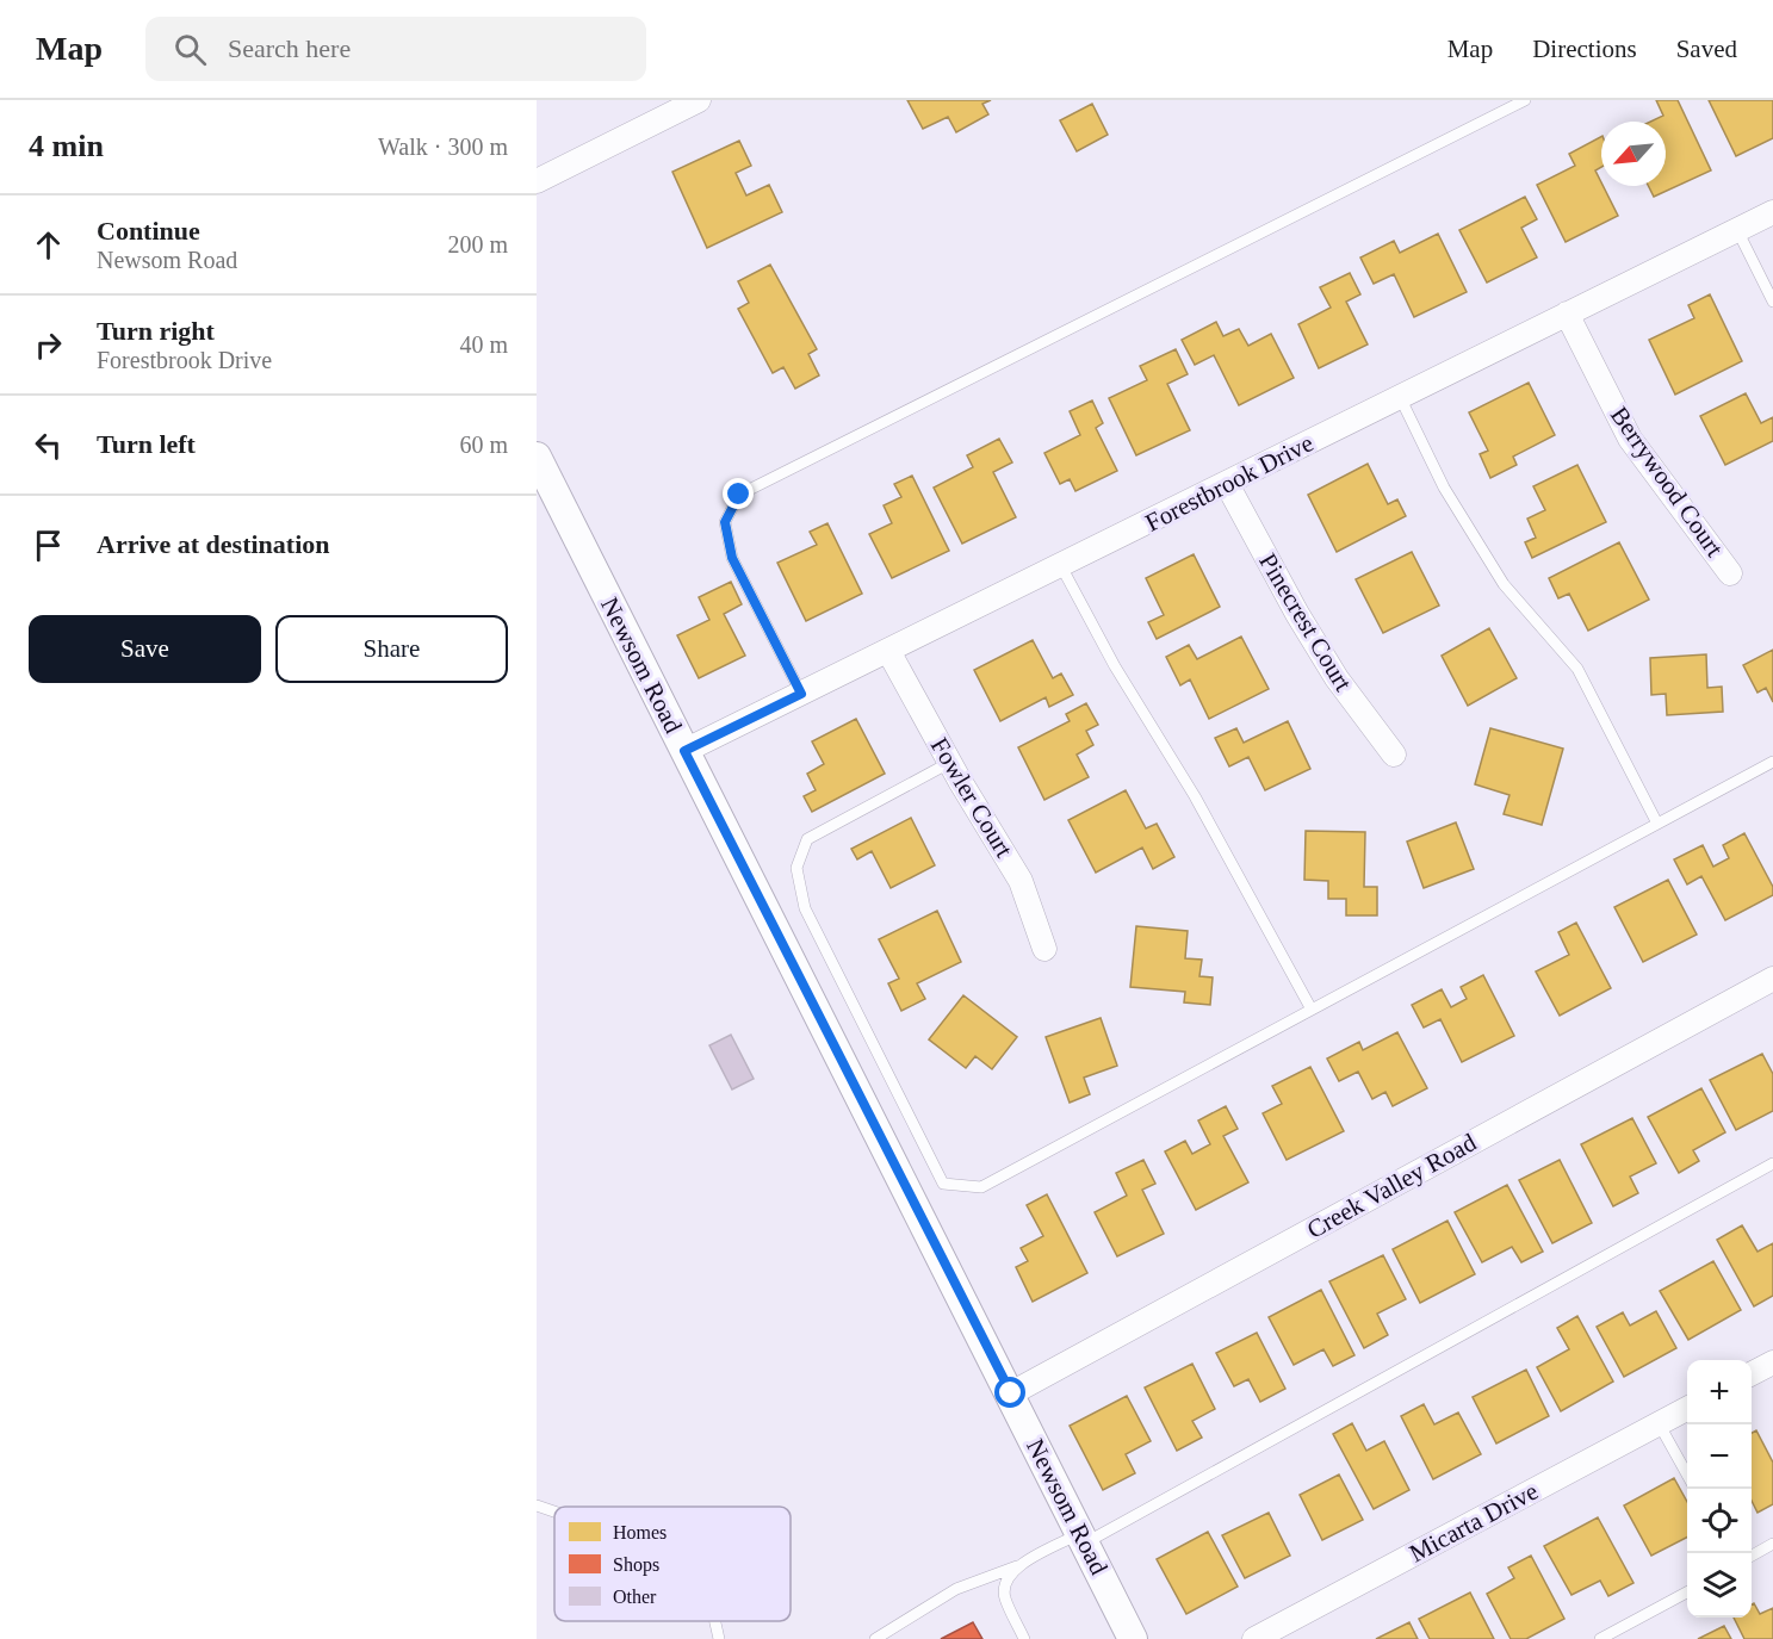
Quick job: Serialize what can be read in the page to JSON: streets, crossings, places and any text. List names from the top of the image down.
{
  "streets": {
    "street": [
      "Berrywood Court",
      "Forestbrook Drive",
      "Pinecrest Court",
      "Newsom Road",
      "Fowler Court",
      "Creek Valley Road",
      "Micarta Drive"
    ]
  },
  "crossings": [
    ["Berrywood Court", "Forestbrook Drive"],
    ["Forestbrook Drive", "Pinecrest Court"],
    ["Forestbrook Drive", "Newsom Road"],
    ["Forestbrook Drive", "Fowler Court"],
    ["Newsom Road", "Creek Valley Road"]
  ],
  "legend": ["Homes", "Shops", "Other"],
  "north": "bottom left",
  "page": {
    "header": "Map",
    "search": "Search here",
    "nav": ["Map", "Directions", "Saved"],
    "heading": ["4 min", "Walk · 300 m"],
    "list": [
      ["Continue", "Newsom Road", "200 m"],
      ["Turn right", "Forestbrook Drive", "40 m"],
      ["Turn left", "60 m"],
      "Arrive at destination"
    ],
    "buttons": ["Save", "Share"],
    "map_buttons": ["+", "−"]
  }
}
